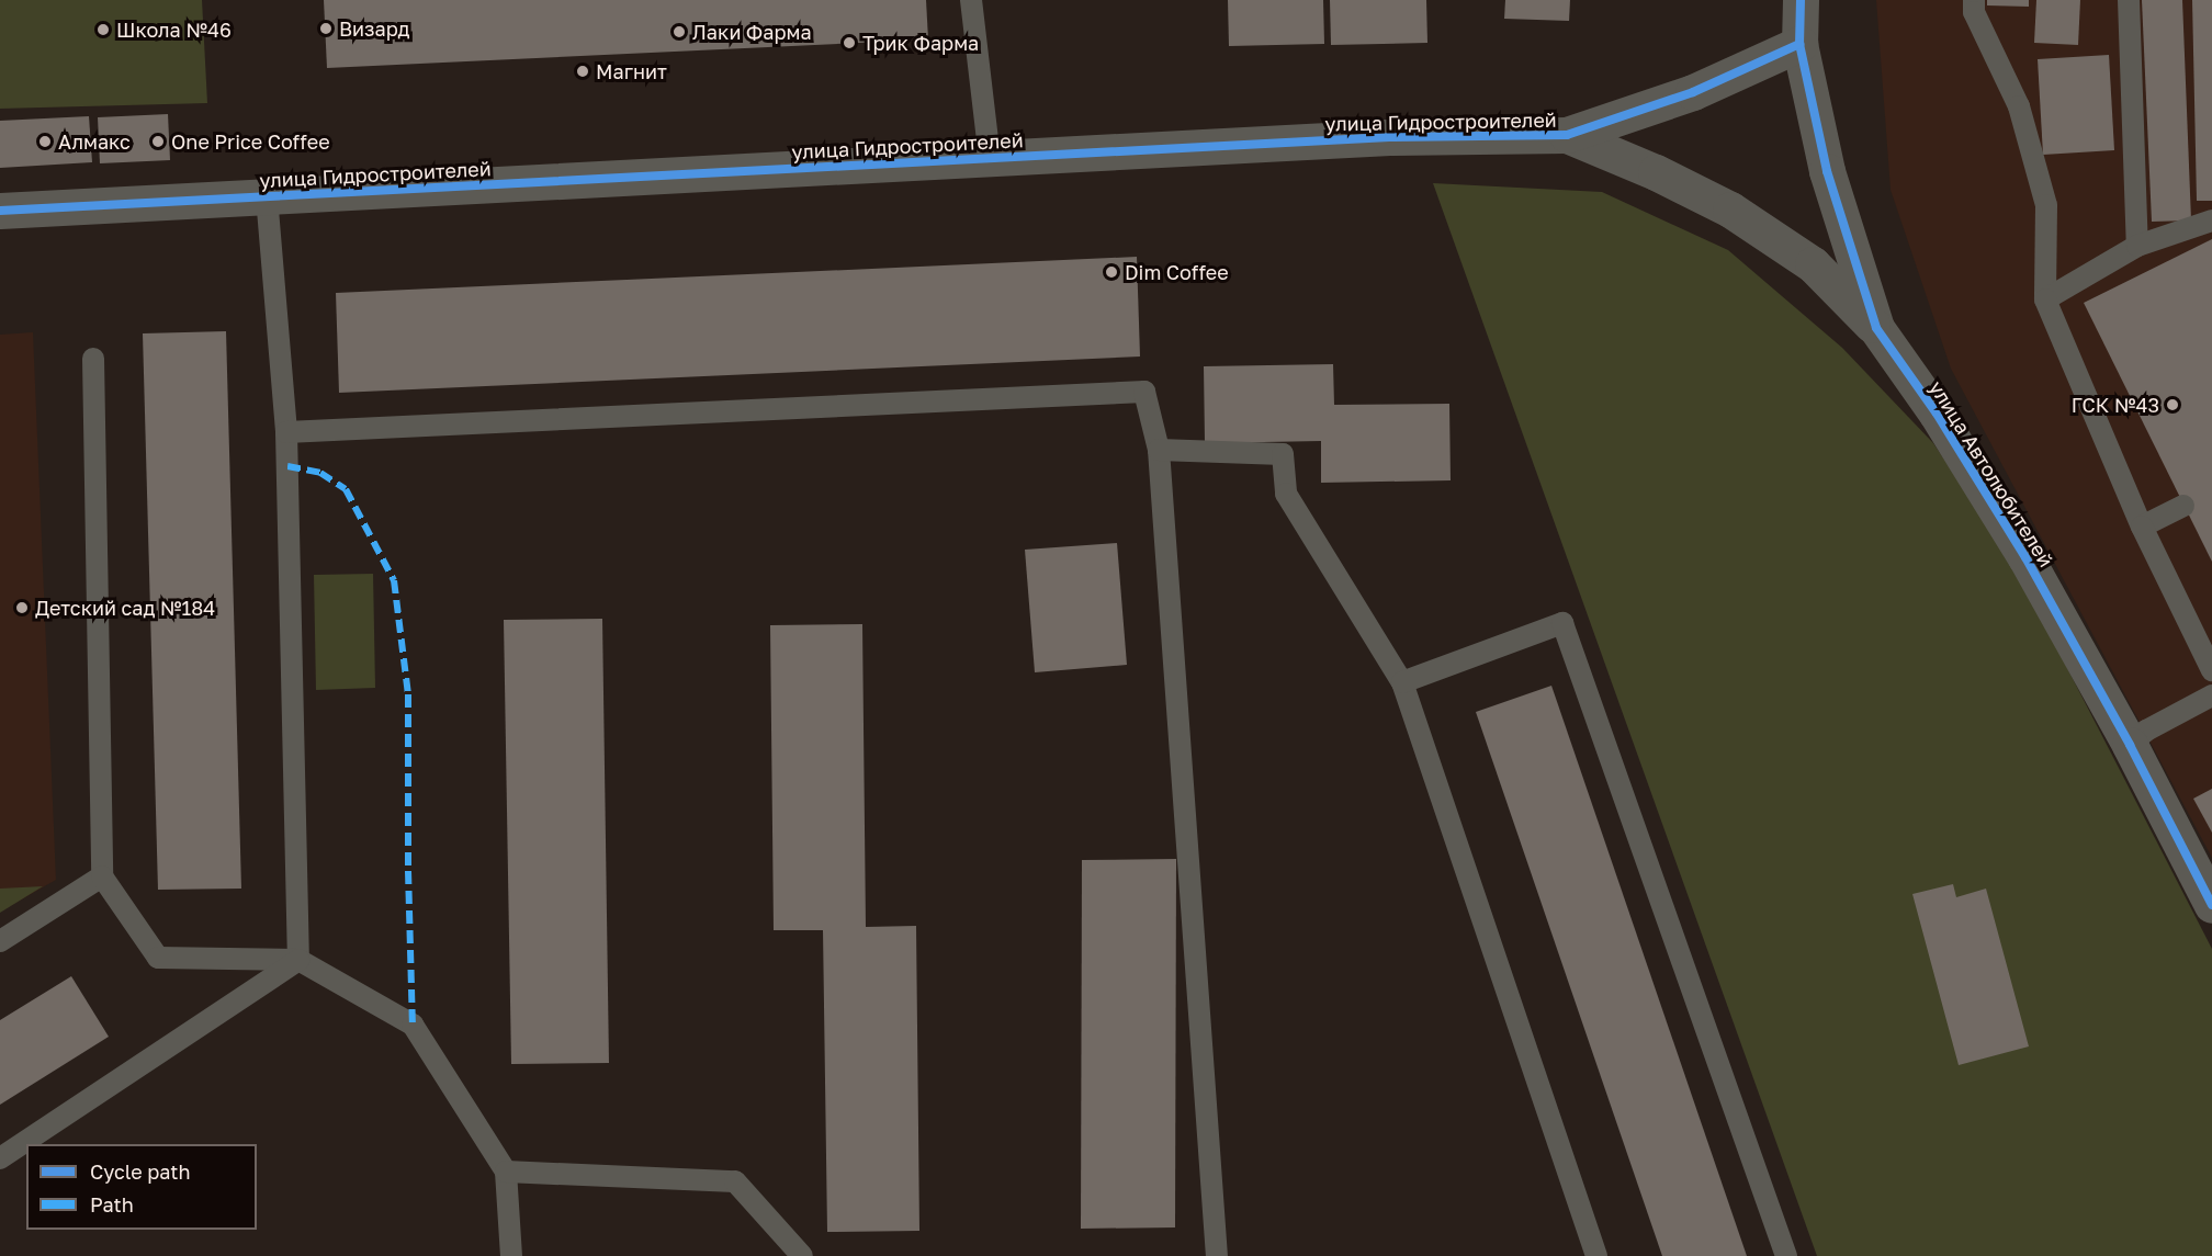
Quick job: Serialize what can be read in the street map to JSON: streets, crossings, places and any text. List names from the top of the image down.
{
  "streets": {
    "street": ["улица Гидростроителей", "улица Автолюбителей"]
  },
  "crossings": [
    ["улица Гидростроителей", "улица Автолюбителей"]
  ],
  "places": [
    "Визард",
    "Школа №46",
    "Лаки Фарма",
    "Трик Фарма",
    "Магнит",
    "Алмакс",
    "One Price Coffee",
    "Dim Coffee",
    "ГСК №43",
    "Детский сад №184"
  ],
  "legend": ["Cycle path", "Path"]
}
